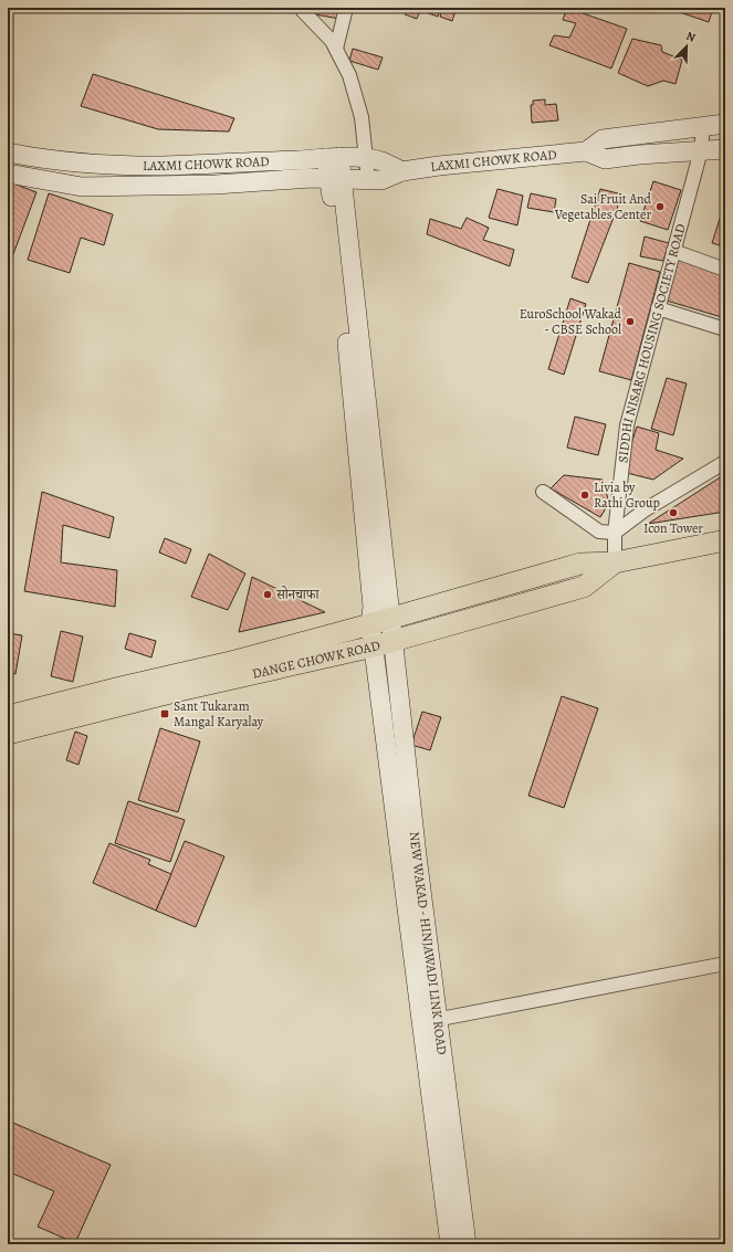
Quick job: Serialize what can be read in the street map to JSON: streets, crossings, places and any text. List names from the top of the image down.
{
  "streets": {
    "main road": ["LAXMI CHOWK ROAD", "DANGE CHOWK ROAD", "NEW WAKAD - HINJAWADI LINK ROAD"],
    "street": ["SIDDHI NISARG HOUSING SOCIETY ROAD"]
  },
  "crossings": [
    ["LAXMI CHOWK ROAD", "SIDDHI NISARG HOUSING SOCIETY ROAD"],
    ["SIDDHI NISARG HOUSING SOCIETY ROAD", "DANGE CHOWK ROAD"],
    ["DANGE CHOWK ROAD", "NEW WAKAD - HINJAWADI LINK ROAD"]
  ],
  "places": {
    "other": [
      "Sai Fruit And Vegetables Center",
      "EuroSchool Wakad - CBSE School",
      "Livia by Rathi Group",
      "Icon Tower",
      "सोनचाफा"
    ],
    "transit": ["Sant Tukaram Mangal Karyalay"]
  },
  "north": "top right"
}
